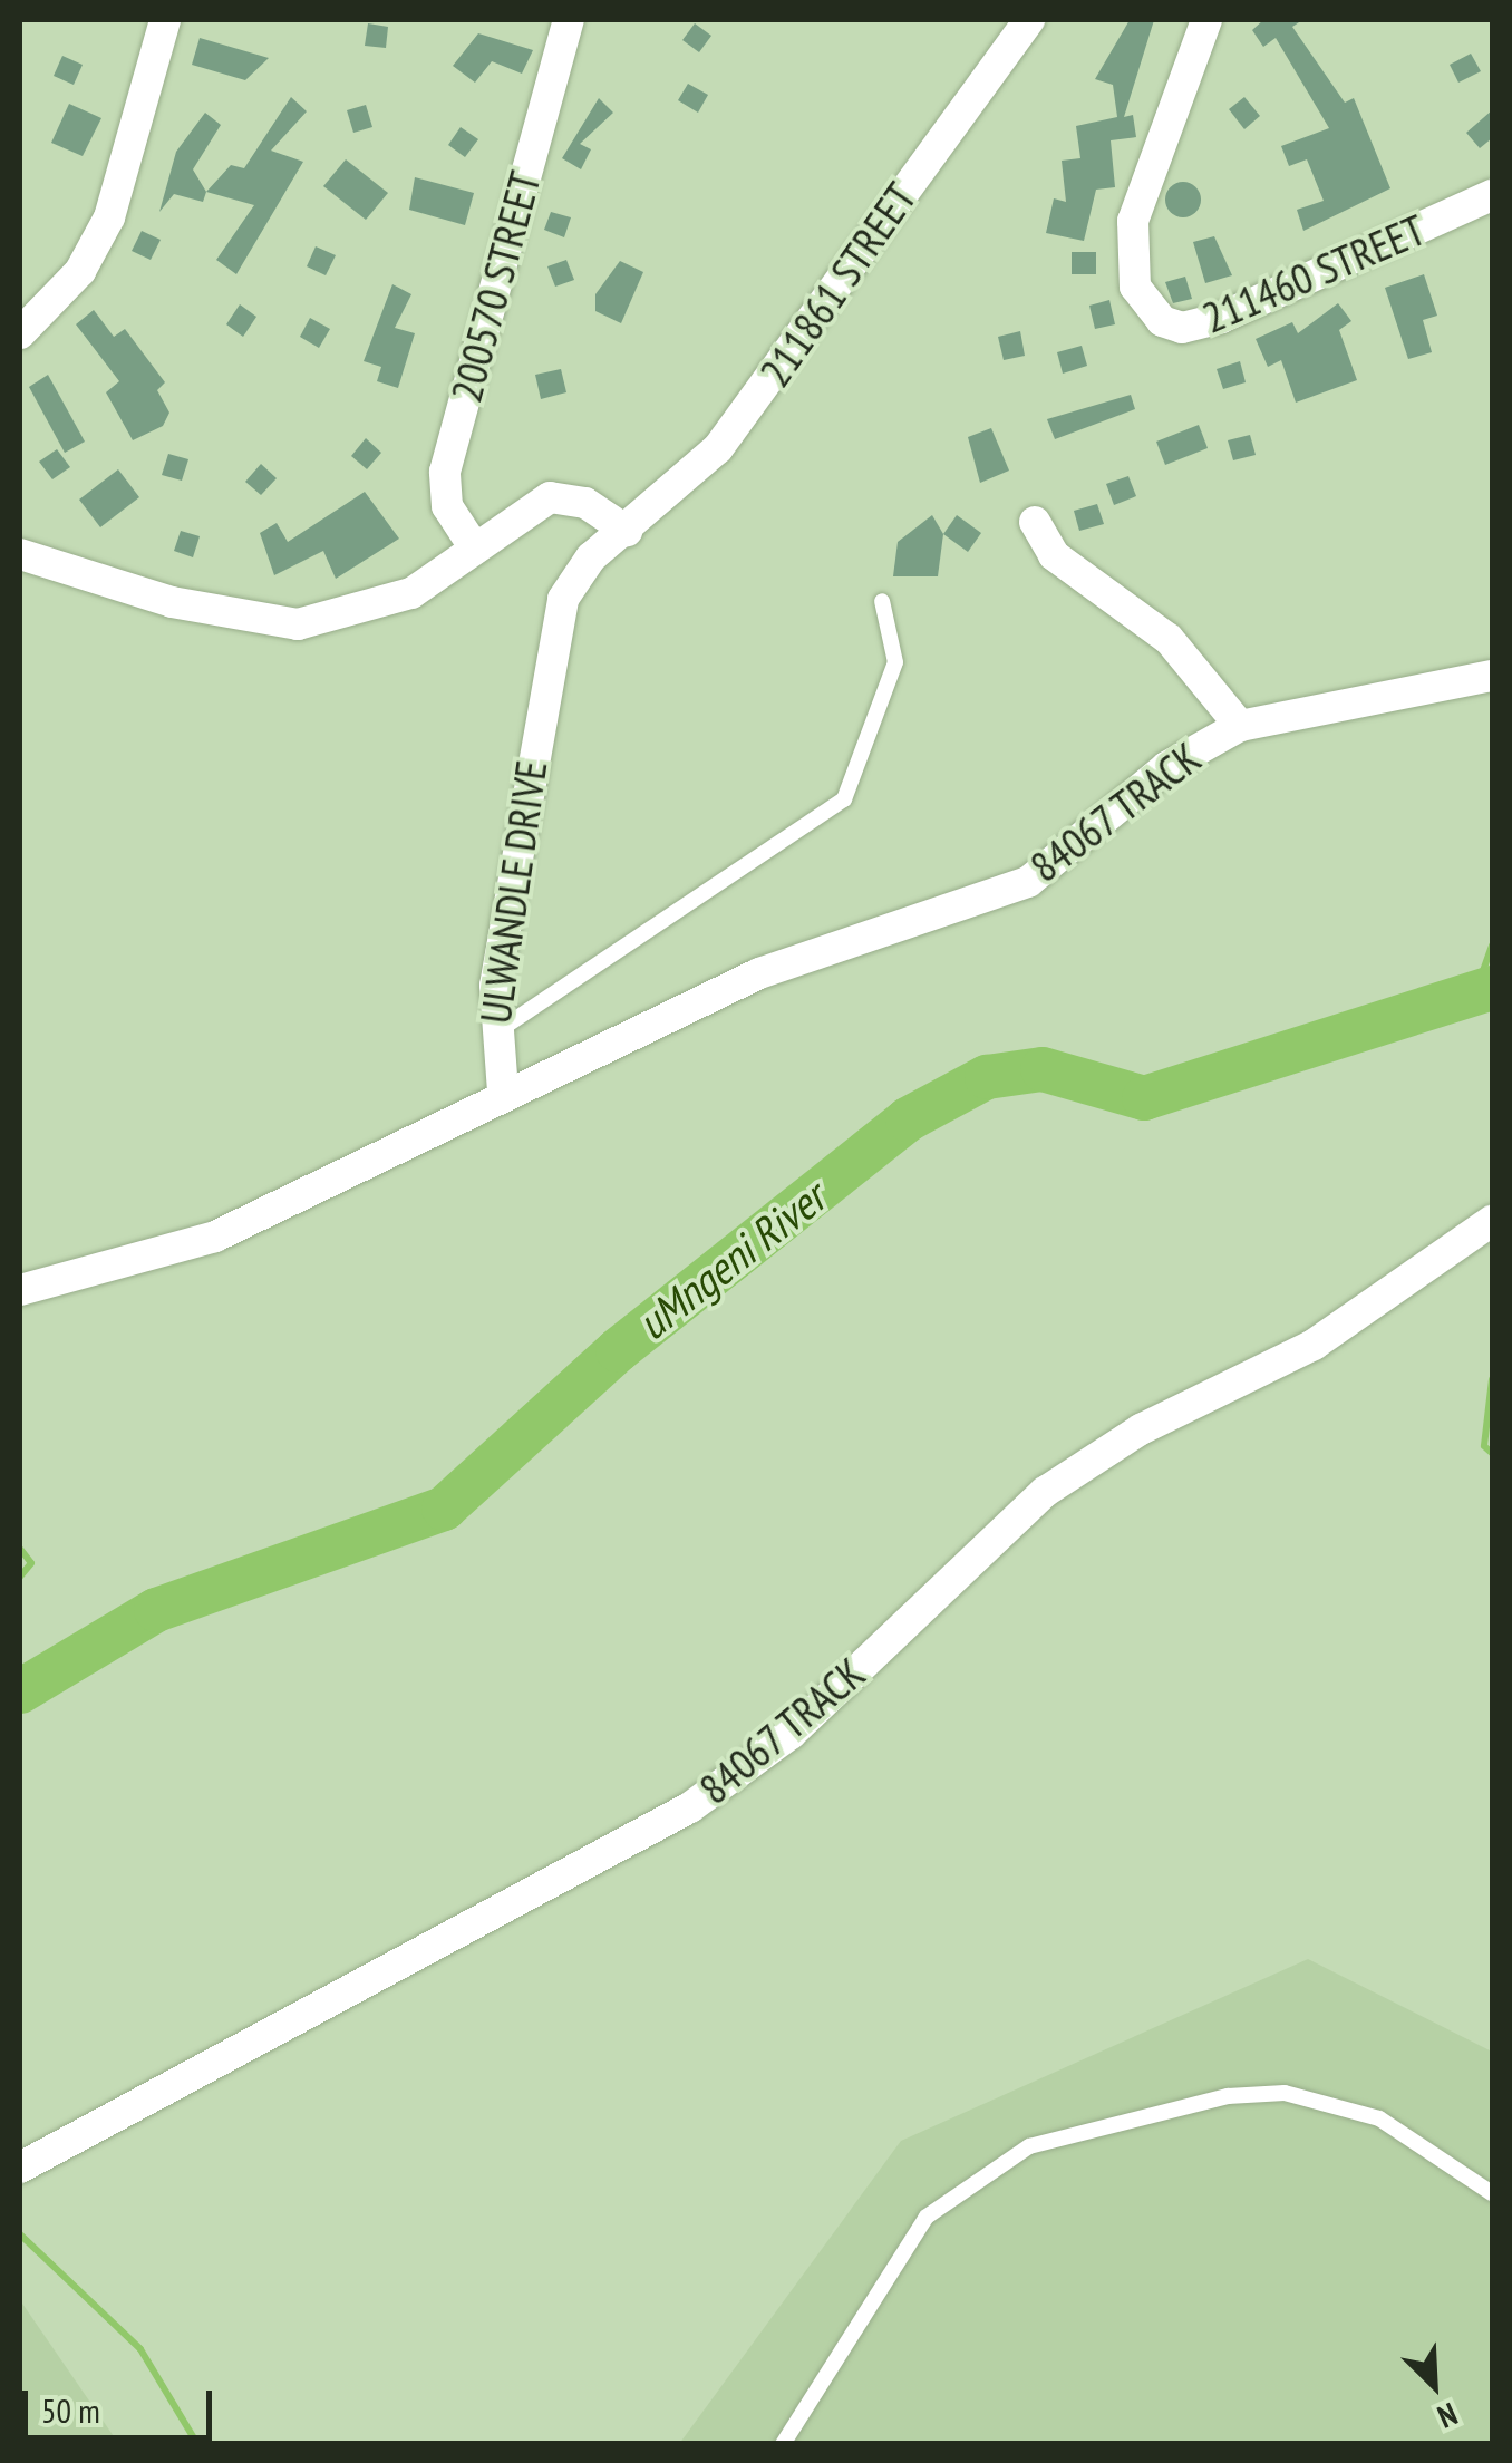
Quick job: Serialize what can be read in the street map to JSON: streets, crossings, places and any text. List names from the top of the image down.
{
  "streets": {
    "street": [
      "211460 STREET",
      "211861 STREET",
      "200570 STREET",
      "84067 TRACK",
      "ULWANDLE DRIVE"
    ]
  },
  "crossings": [
    ["211861 STREET", "ULWANDLE DRIVE"],
    ["84067 TRACK", "ULWANDLE DRIVE"]
  ],
  "water": ["uMngeni River"],
  "scale_bar": "50 m",
  "north": "bottom right"
}
